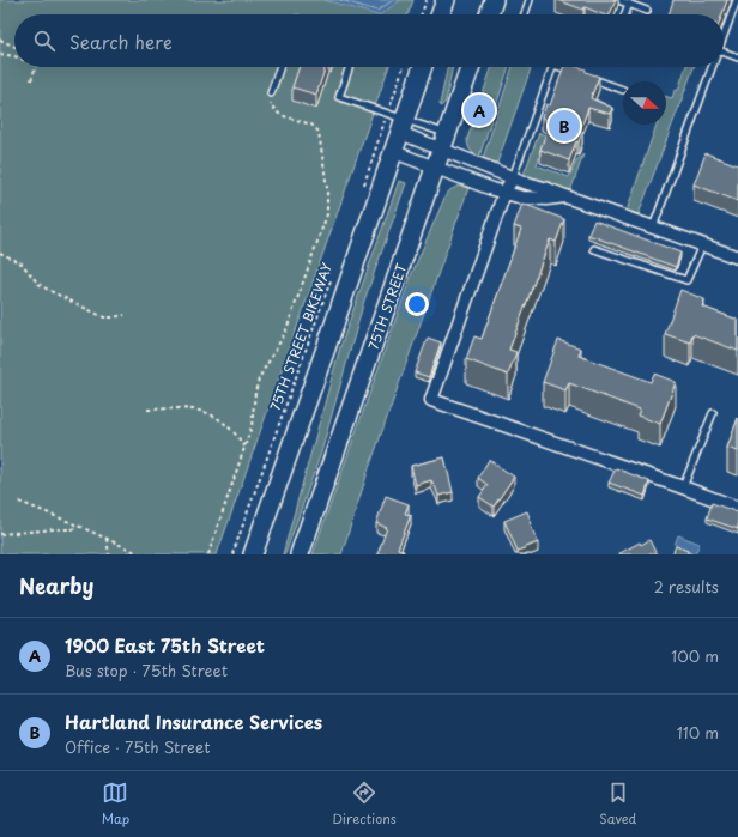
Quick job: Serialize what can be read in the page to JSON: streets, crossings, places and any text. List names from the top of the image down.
{
  "streets": {
    "main road": ["75TH STREET"],
    "path": ["75TH STREET BIKEWAY"]
  },
  "north": "right",
  "page": {
    "search": "Search here",
    "pins": ["A", "B"],
    "heading": ["Nearby", "2 results"],
    "list": [
      {
        "mark": "A",
        "name": "1900 East 75th Street",
        "note": "Bus stop · 75th Street",
        "value": "100 m"
      },
      {
        "mark": "B",
        "name": "Hartland Insurance Services",
        "note": "Office · 75th Street",
        "value": "110 m"
      }
    ],
    "nav": ["Map", "Directions", "Saved"]
  }
}
